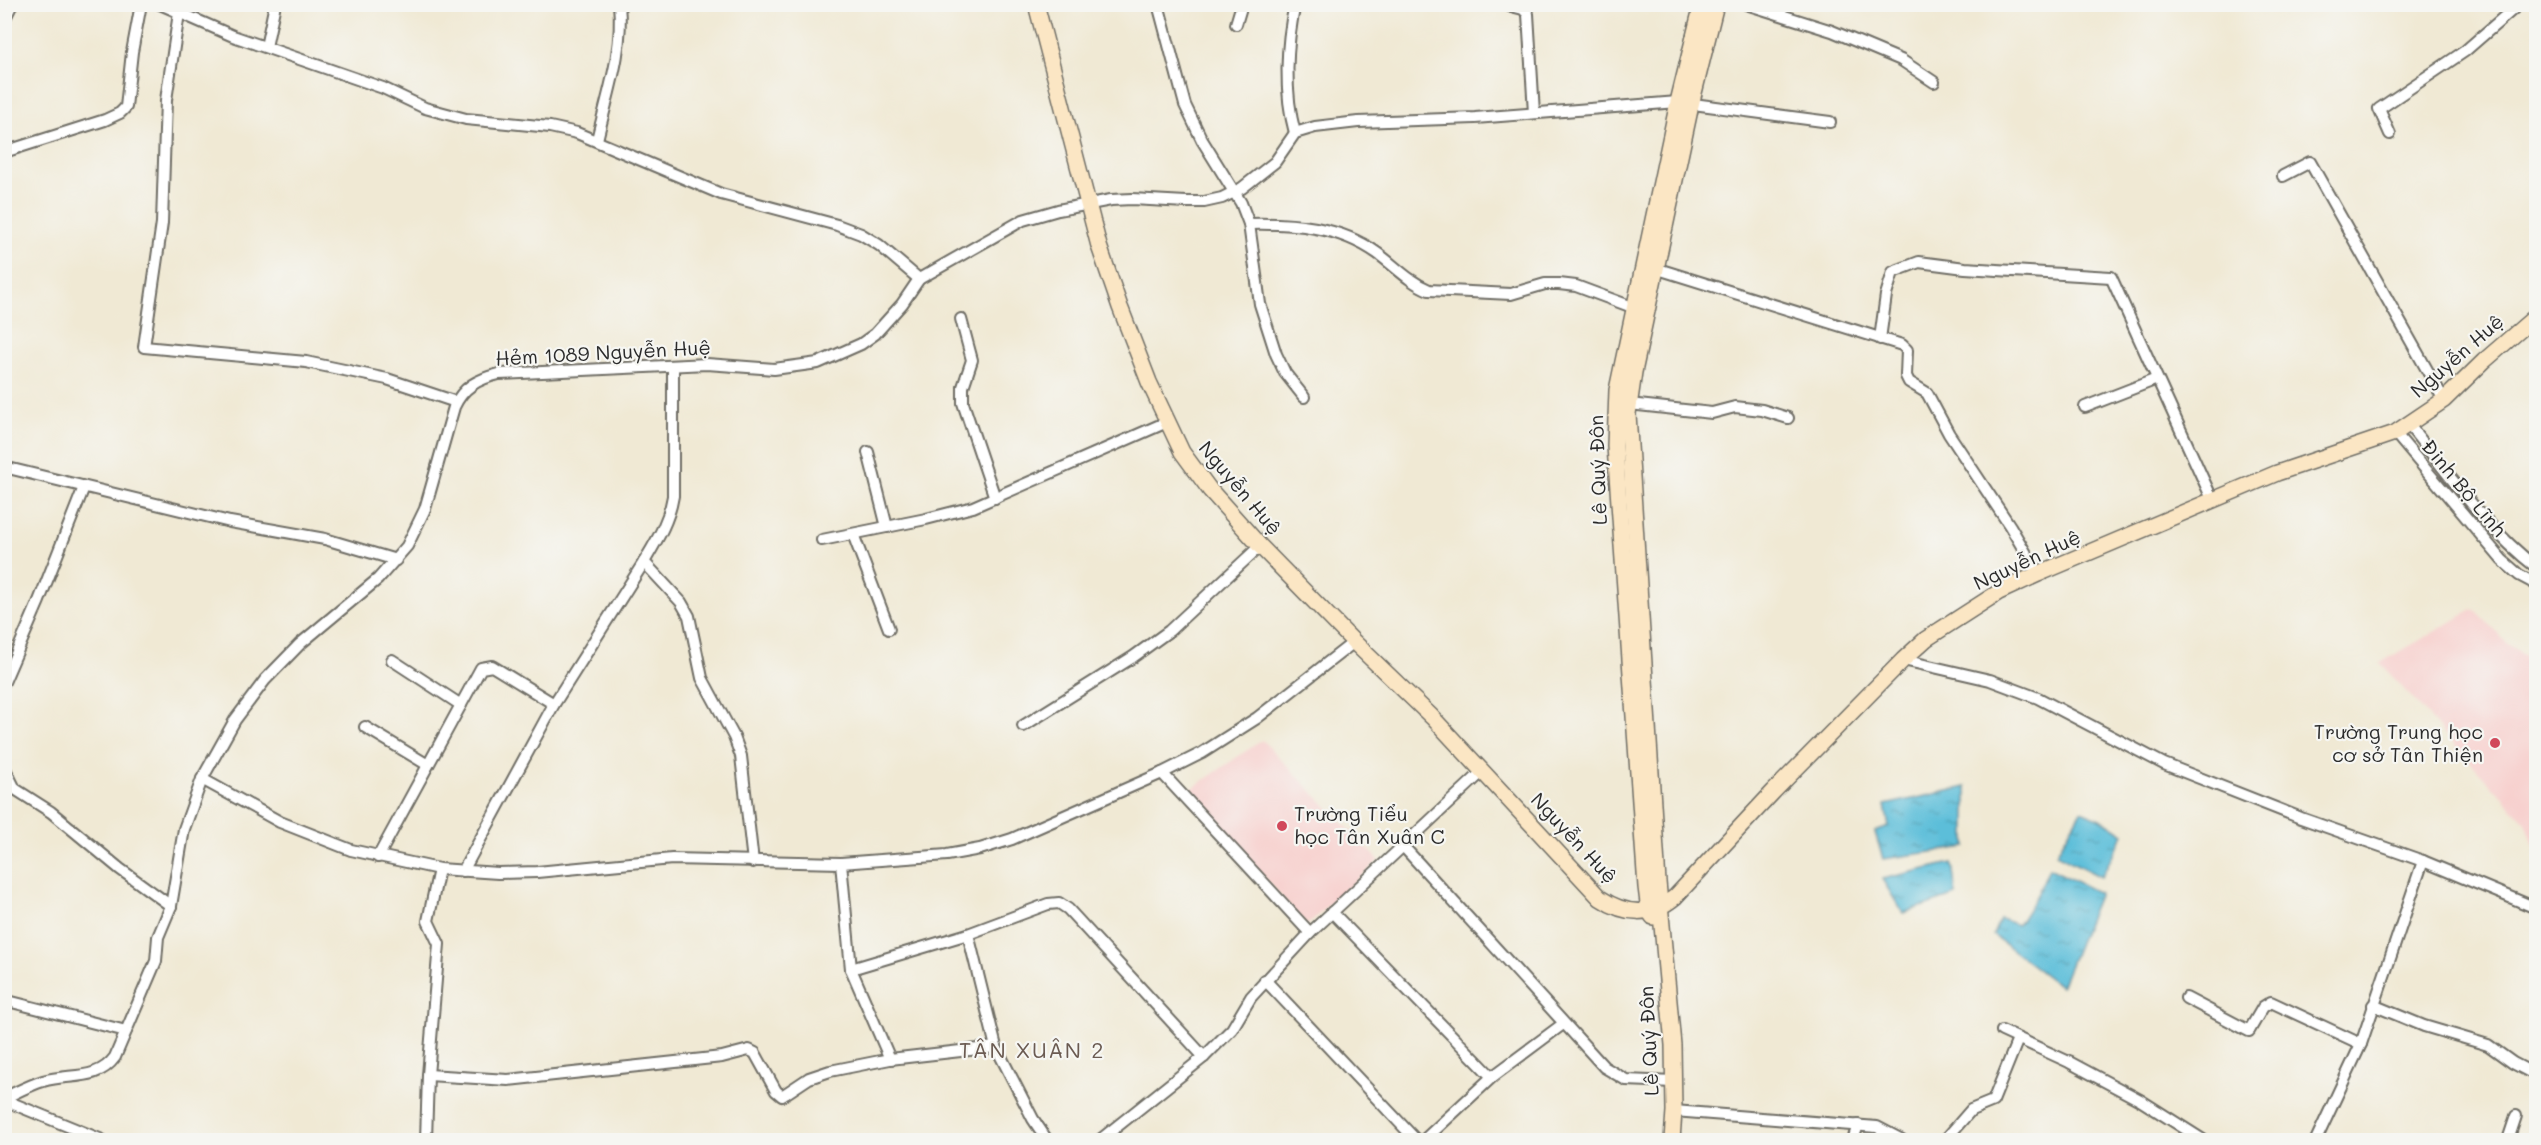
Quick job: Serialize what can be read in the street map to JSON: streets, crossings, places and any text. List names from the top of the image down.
{
  "streets": {
    "street": [
      "Hẻm 1089 Nguyễn Huệ",
      "Nguyễn Huệ",
      "Lê Quý Đôn",
      "Đinh Bộ Lĩnh"
    ]
  },
  "crossings": [
    ["Hẻm 1089 Nguyễn Huệ", "Nguyễn Huệ"],
    ["Nguyễn Huệ", "Lê Quý Đôn"],
    ["Nguyễn Huệ", "Đinh Bộ Lĩnh"]
  ],
  "districts": ["TÂN XUÂN 2"],
  "places": ["Trường Trung học cơ sở Tân Thiện", "Trường Tiểu học Tân Xuân C"]
}
